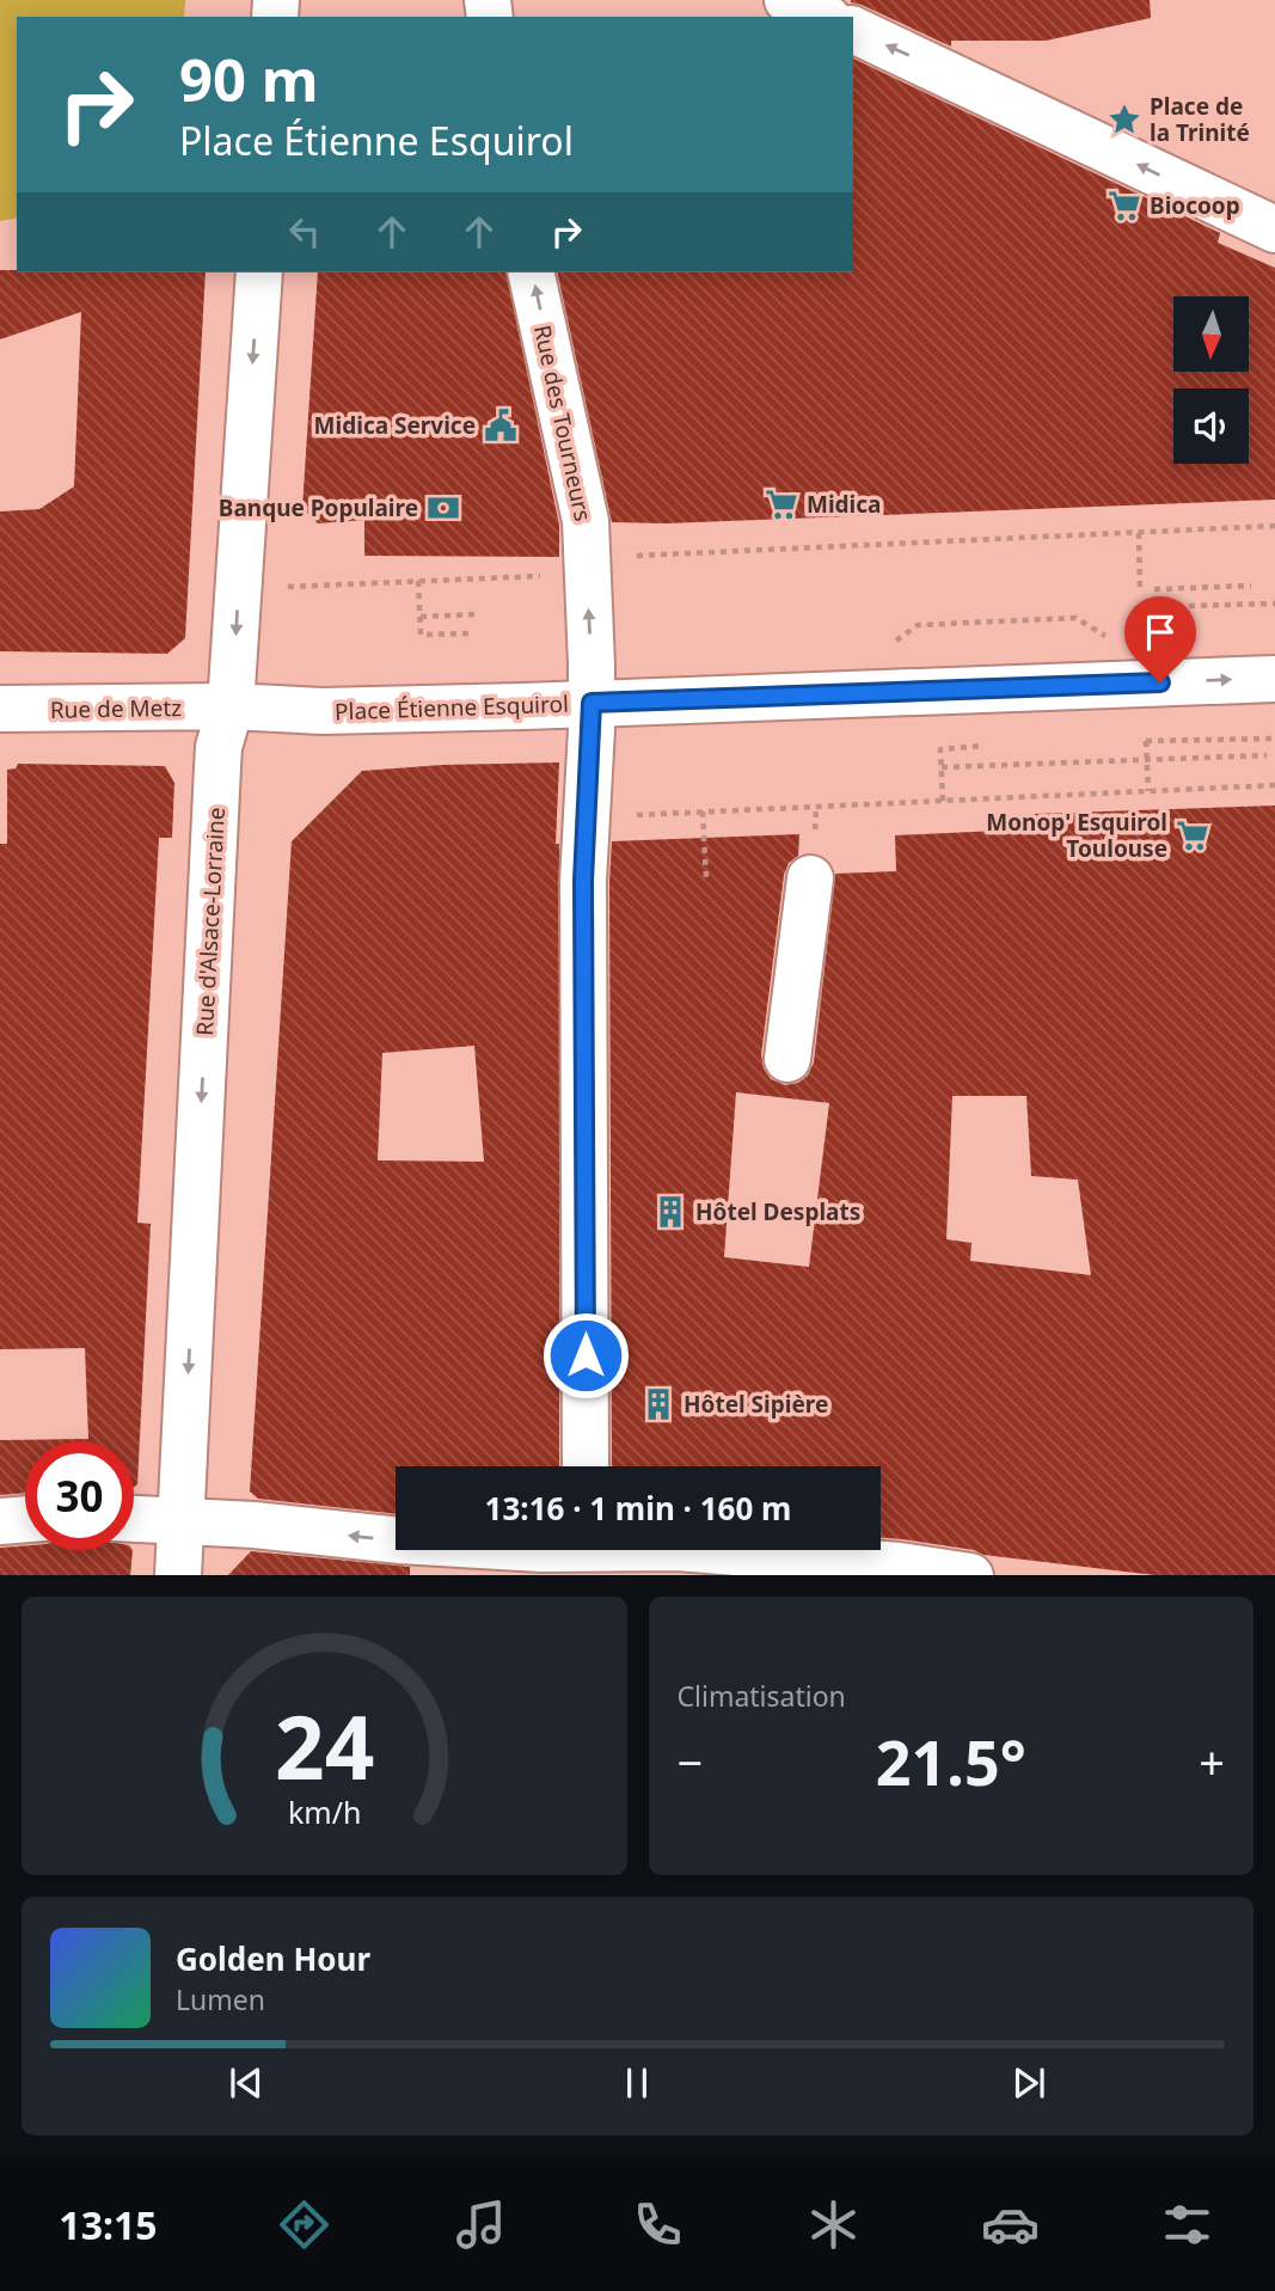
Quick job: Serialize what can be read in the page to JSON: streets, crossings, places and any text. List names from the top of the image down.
{
  "streets": {
    "street": [
      "Rue des Tourneurs",
      "Place Étienne Esquirol",
      "Rue de Metz",
      "Rue d'Alsace-Lorraine"
    ]
  },
  "crossings": [
    ["Rue des Tourneurs", "Place Étienne Esquirol"],
    ["Place Étienne Esquirol", "Rue de Metz"],
    ["Place Étienne Esquirol", "Rue d'Alsace-Lorraine"],
    ["Rue de Metz", "Rue d'Alsace-Lorraine"]
  ],
  "one_way": ["Rue des Tourneurs", "Place Étienne Esquirol", "Rue d'Alsace-Lorraine"],
  "places": {
    "place": ["Place de la Trinité"],
    "supermarket": ["Biocoop", "Midica", "Monop' Esquirol Toulouse"],
    "public building": ["Midica Service"],
    "bank": ["Banque Populaire"],
    "building": ["Hôtel Desplats", "Hôtel Sipière"]
  },
  "north": "bottom",
  "page": {
    "turn": ["90 m", "Place Étienne Esquirol"],
    "limit": "30",
    "trip": "13:16 · 1 min · 160 m",
    "tile": "Climatisation",
    "heat": ["−", "21.5°", "+"],
    "song": ["Golden Hour", "Lumen"],
    "tabs": "13:15",
    "gauge": ["24", "km/h"]
  }
}
